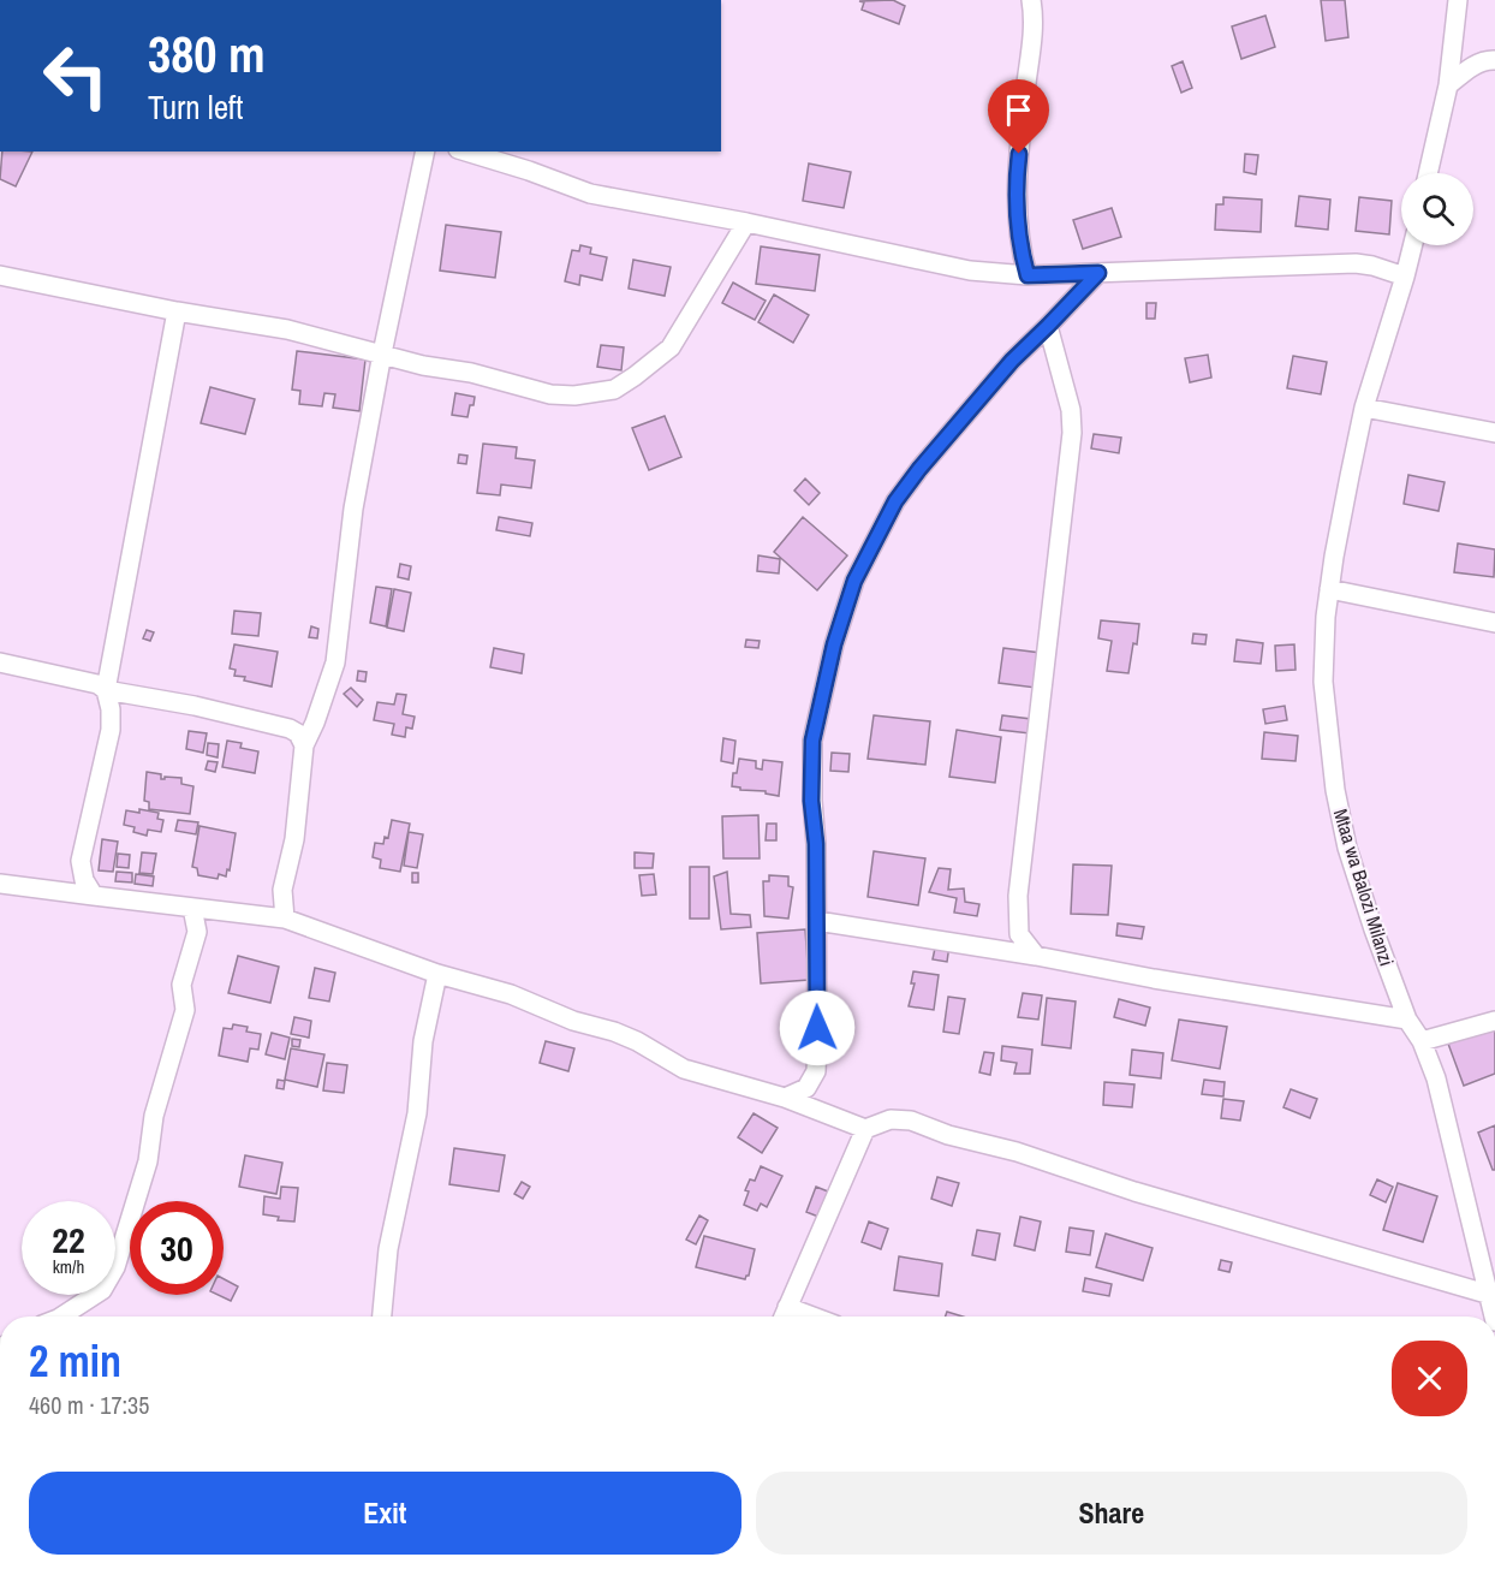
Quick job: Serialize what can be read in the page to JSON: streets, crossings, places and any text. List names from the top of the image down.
{
  "streets": {
    "street": ["Mtaa wa Balozi Milanzi"]
  },
  "page": {
    "turn": ["380 m", "Turn left"],
    "speed": "22 km/h",
    "limit": "30",
    "heading": ["2 min", "460 m · 17:35"],
    "buttons": ["Exit", "Share"]
  }
}
